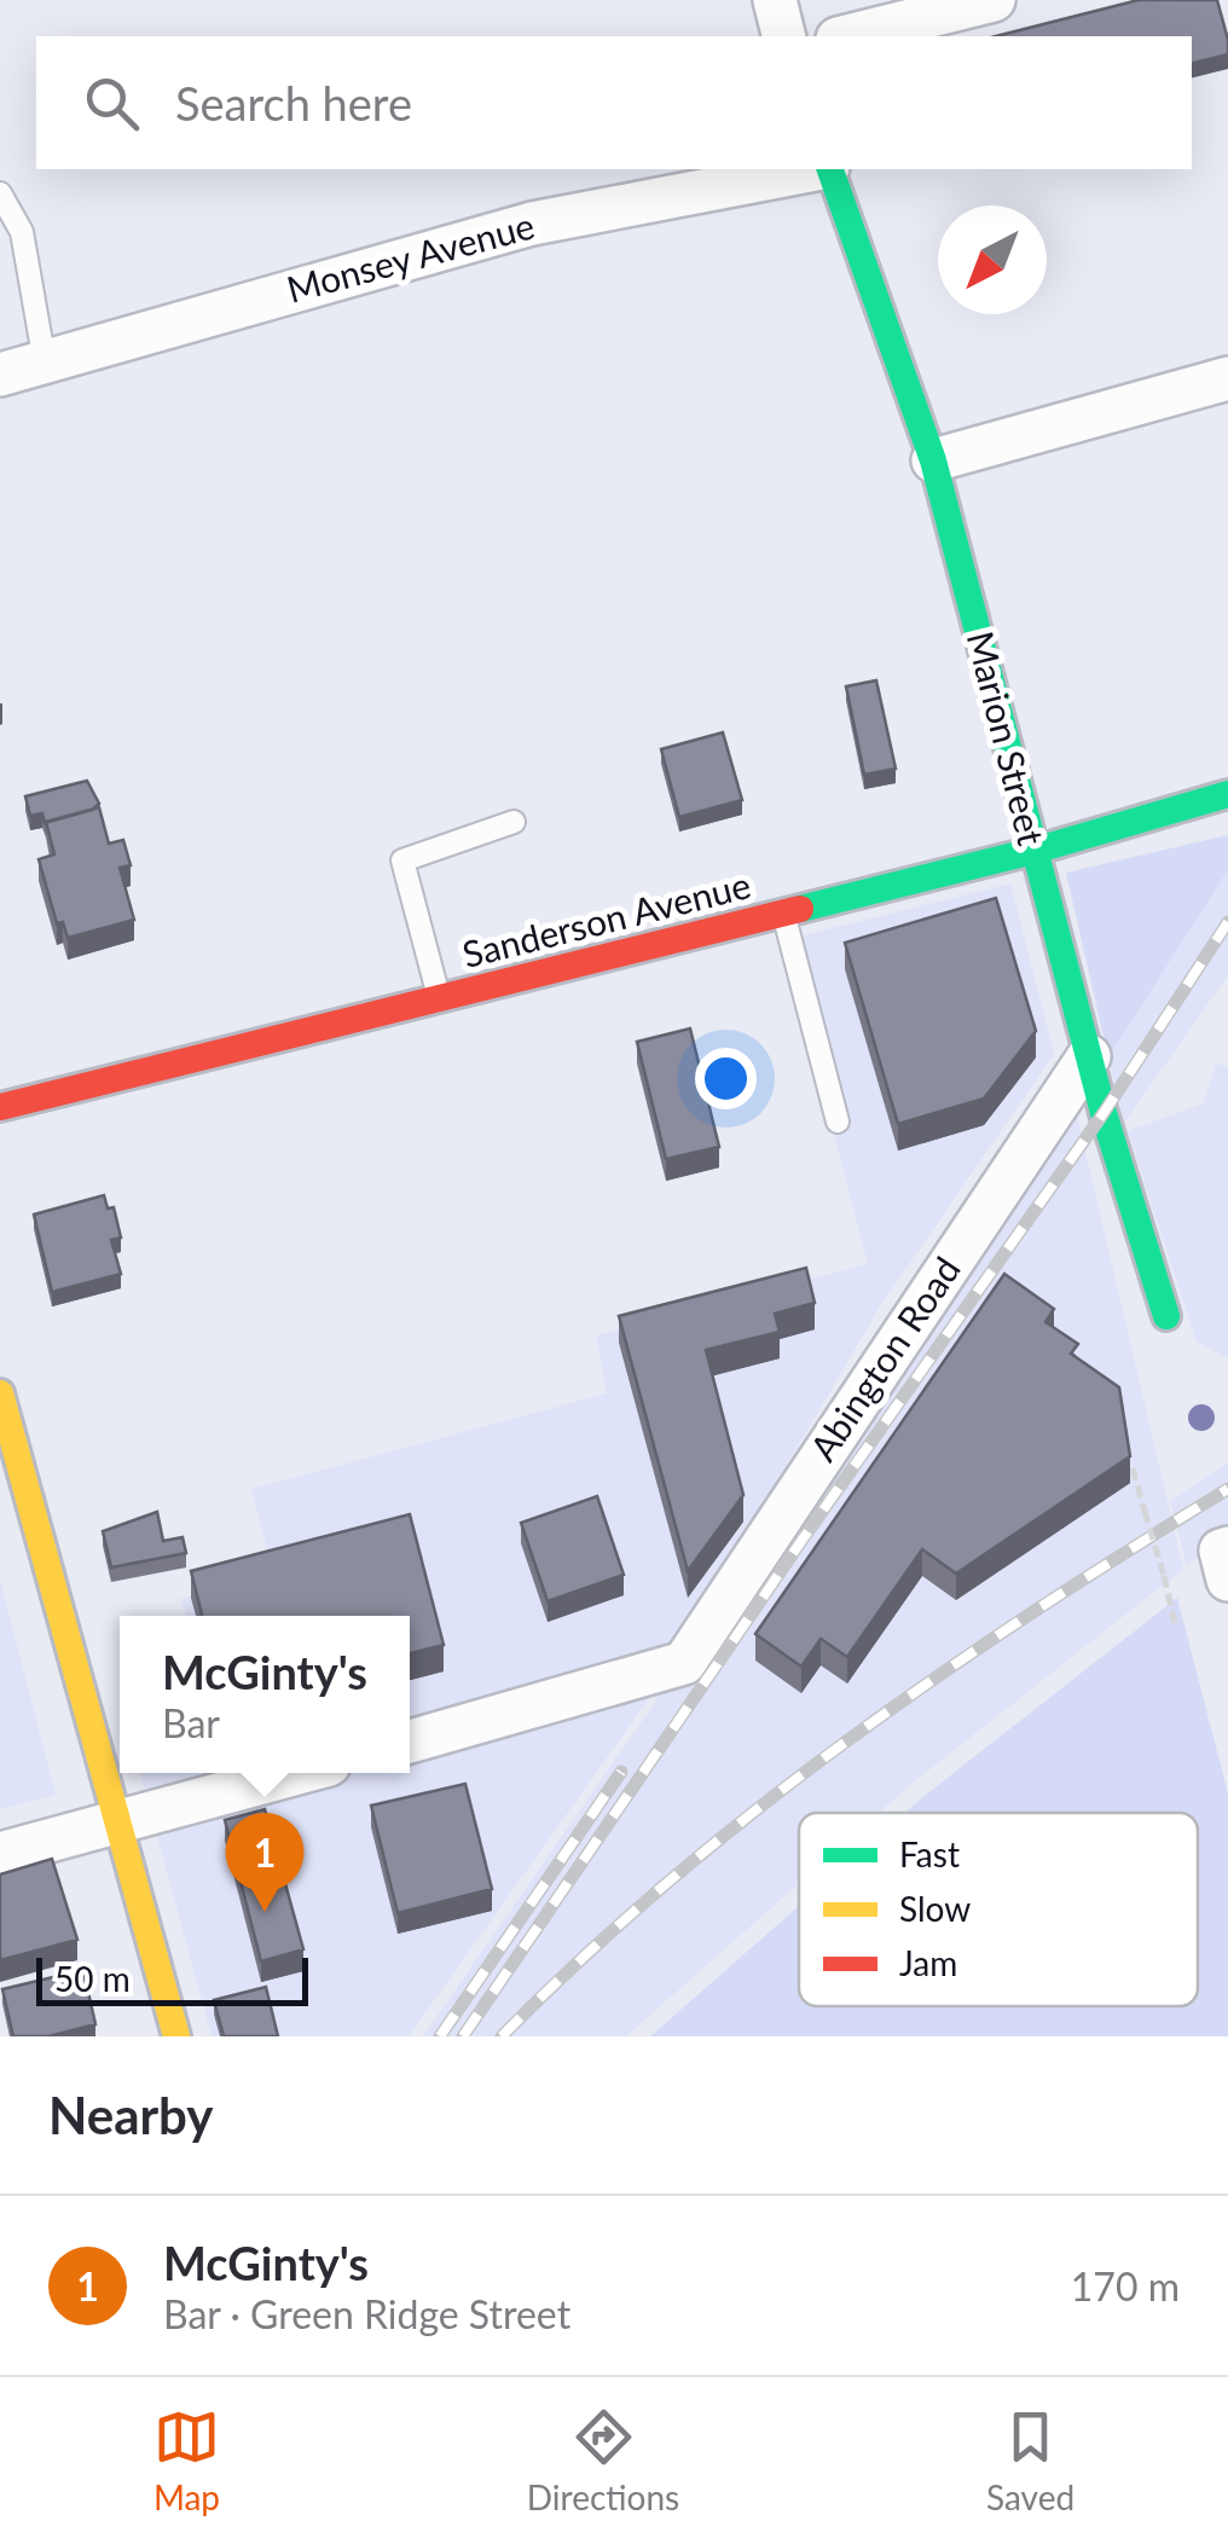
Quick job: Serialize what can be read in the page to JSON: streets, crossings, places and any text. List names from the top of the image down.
{
  "streets": {
    "street": [
      "Monsey Avenue",
      "Marion Street",
      "Sanderson Avenue",
      "Abington Road"
    ]
  },
  "crossings": [
    ["Marion Street", "Sanderson Avenue"],
    ["Marion Street", "Abington Road"]
  ],
  "legend": ["Fast", "Slow", "Jam"],
  "scale_bar": "50 m",
  "north": "bottom left",
  "page": {
    "search": "Search here",
    "popup": ["McGinty's", "Bar"],
    "pins": "1",
    "scale": "50 m",
    "heading": "Nearby",
    "list": [
      {
        "mark": "1",
        "name": "McGinty's",
        "note": "Bar · Green Ridge Street",
        "value": "170 m"
      }
    ],
    "nav": ["Map", "Directions", "Saved"]
  }
}
